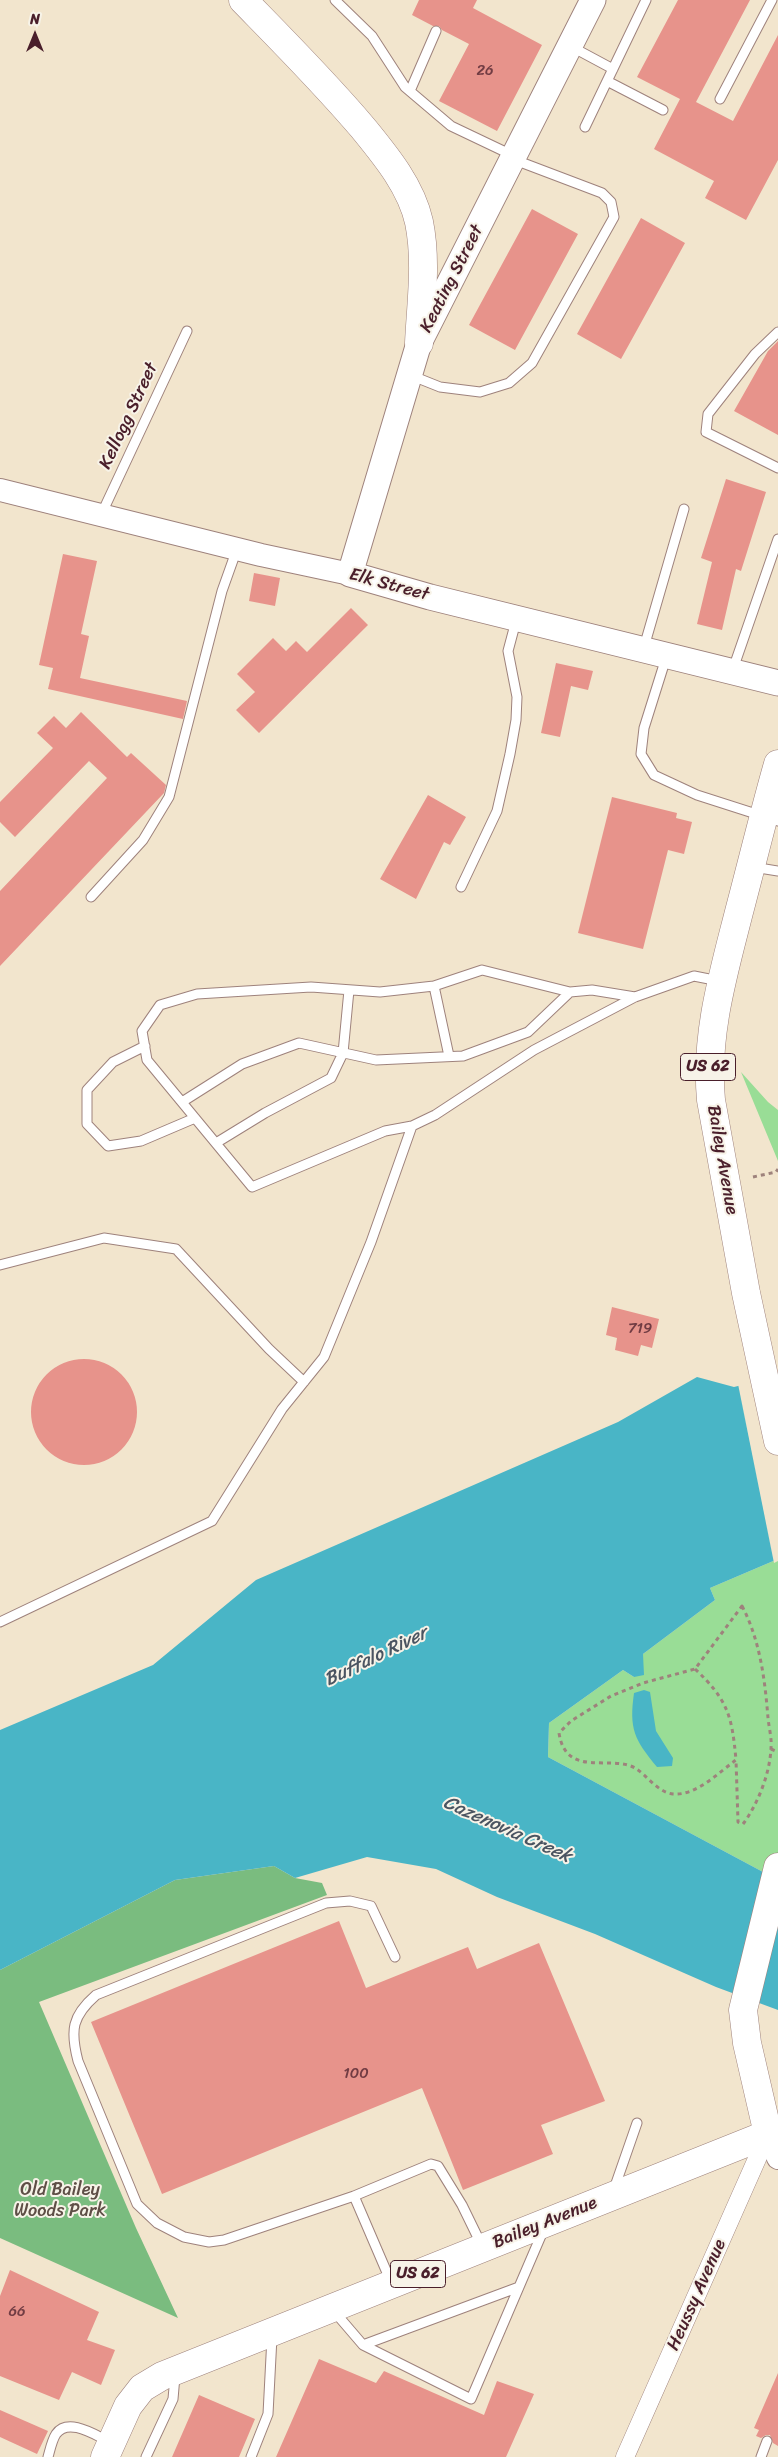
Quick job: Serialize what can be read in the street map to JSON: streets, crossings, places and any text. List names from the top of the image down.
{
  "streets": {
    "main road": [
      "Keating Street",
      "Elk Street",
      "US 62",
      "Bailey Avenue"
    ],
    "street": ["Heussy Avenue"],
    "lane": ["Kellogg Street"]
  },
  "crossings": [
    ["Keating Street", "Elk Street"],
    ["Kellogg Street", "Elk Street"],
    ["Bailey Avenue", "Heussy Avenue"]
  ],
  "water": ["Buffalo River", "Cazenovia Creek"],
  "parks": ["Old Bailey Woods Park"],
  "house_numbers": [
    "26",
    "719",
    "100",
    "66"
  ],
  "north": "top"
}
